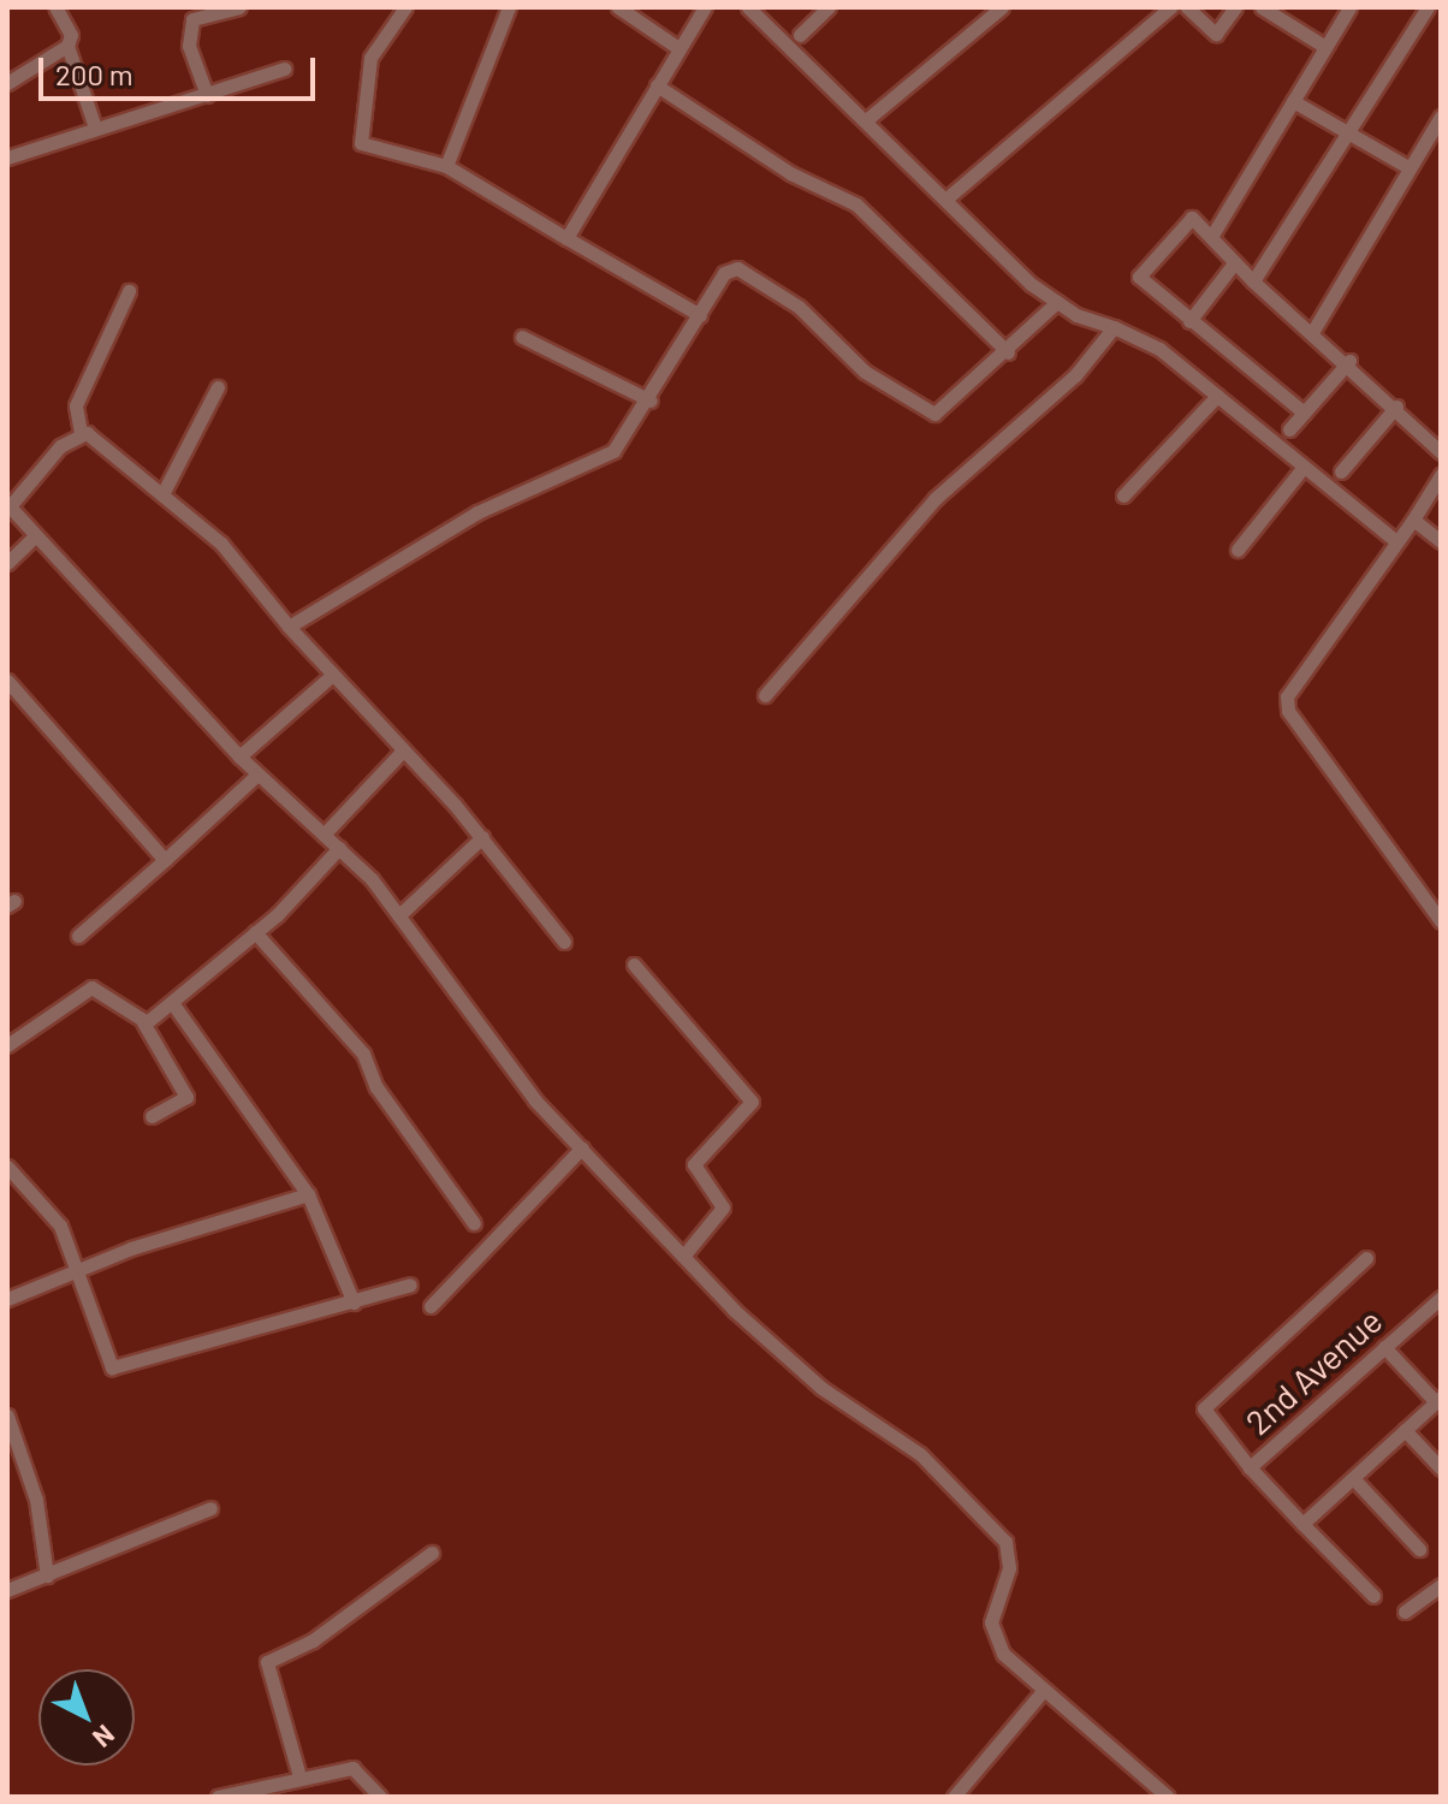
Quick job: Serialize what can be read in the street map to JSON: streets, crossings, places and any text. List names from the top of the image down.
{
  "streets": {
    "street": ["2nd Avenue"]
  },
  "scale_bar": "200 m",
  "north": "bottom right"
}
